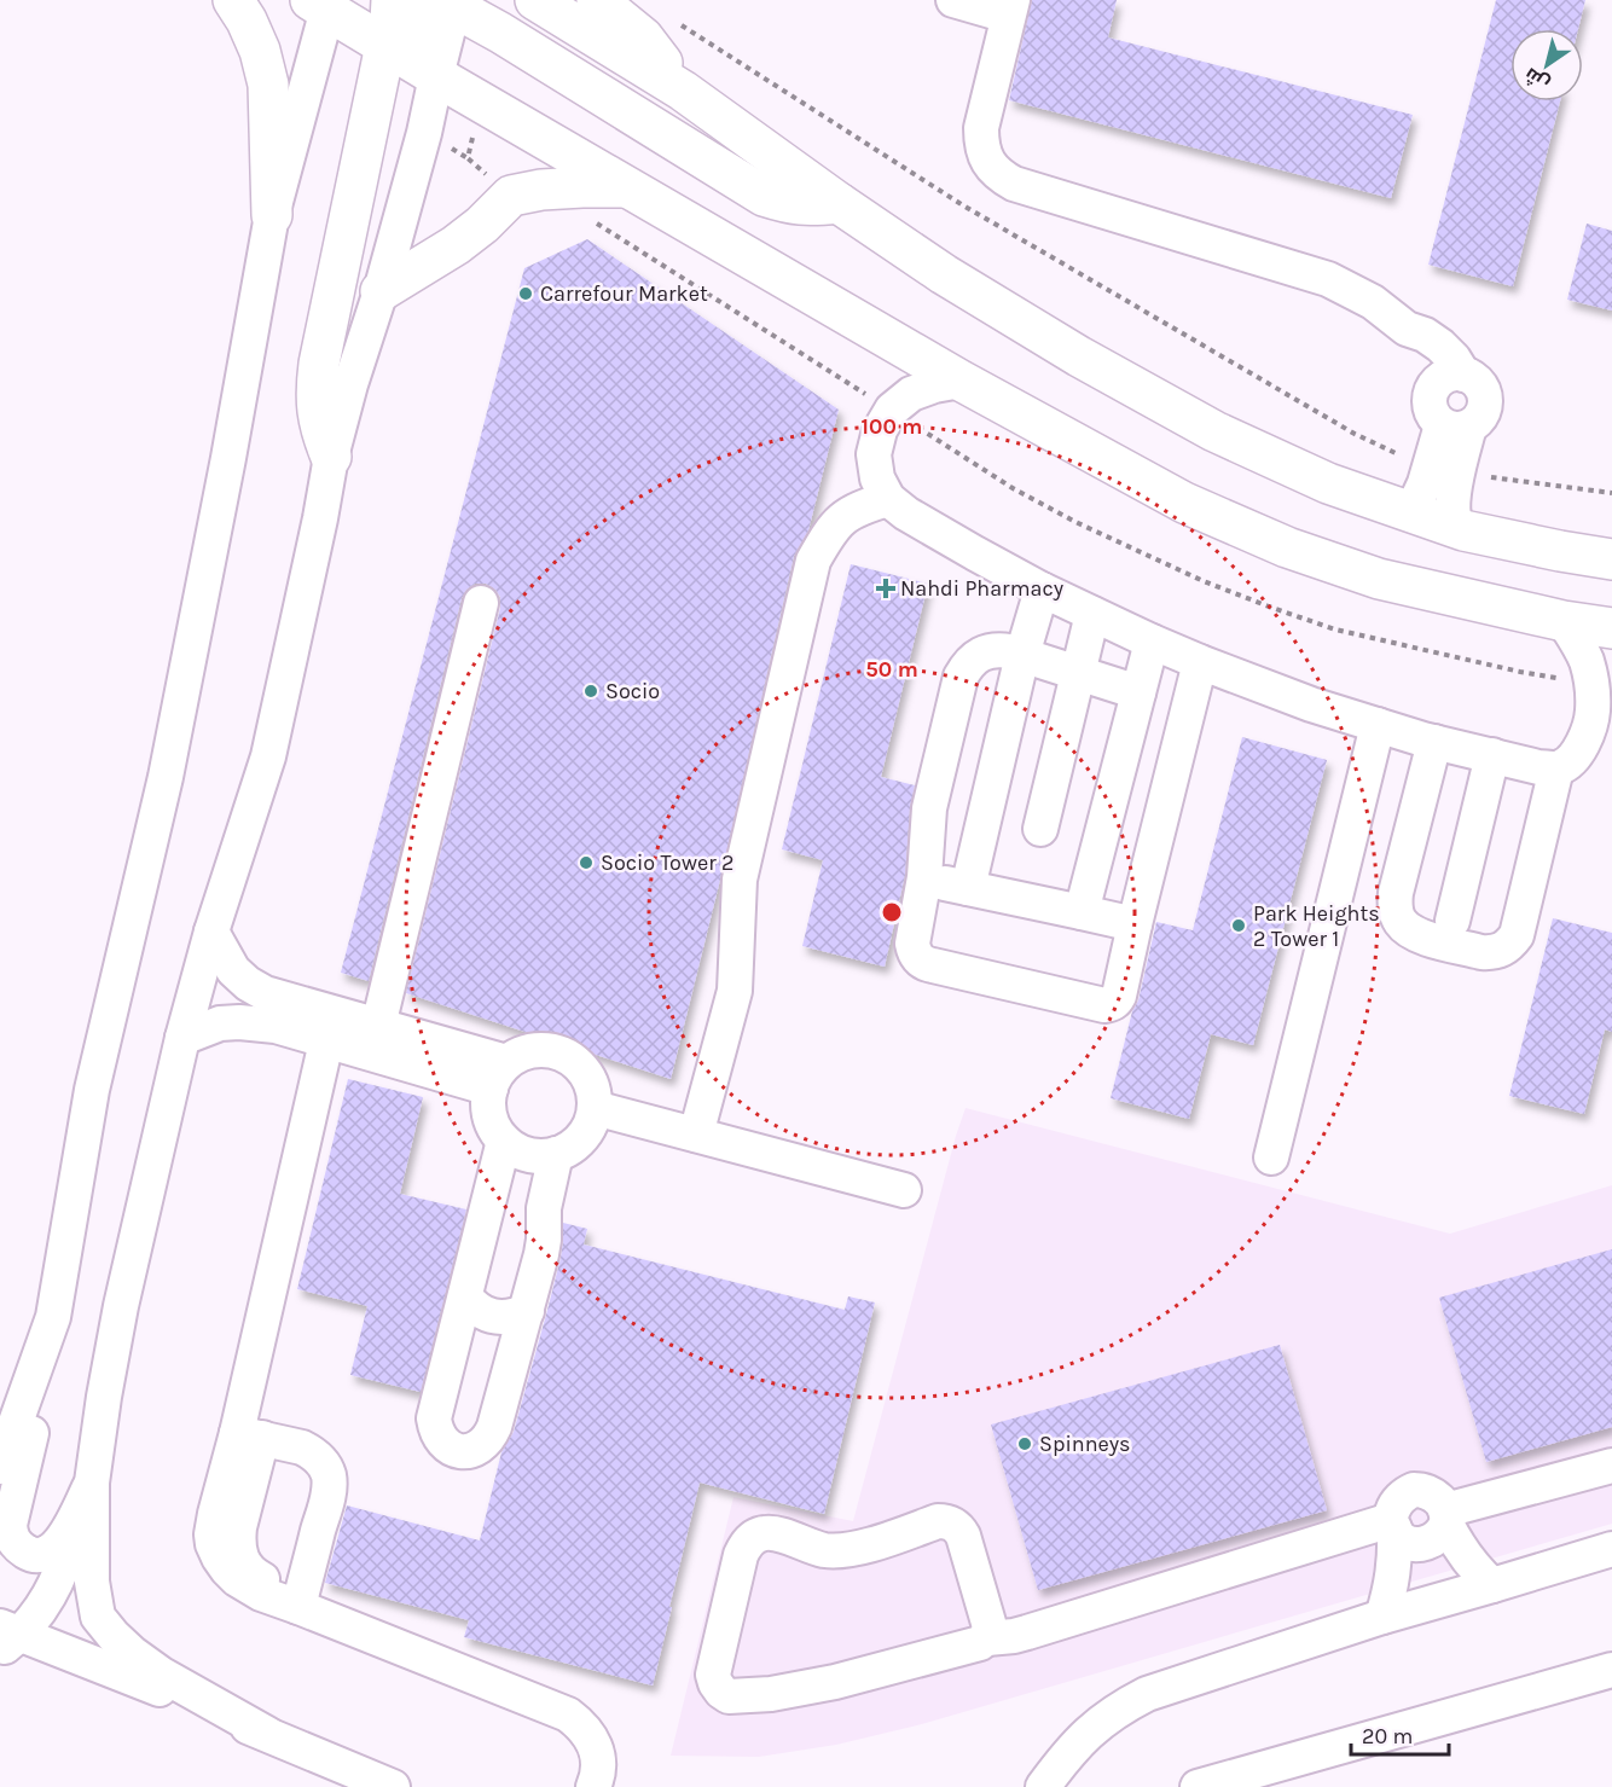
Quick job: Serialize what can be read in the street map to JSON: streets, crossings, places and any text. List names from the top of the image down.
{
  "places": {
    "other": [
      "Carrefour Market",
      "Socio",
      "Socio Tower 2",
      "Park Heights 2 Tower 1",
      "Spinneys"
    ],
    "health": ["Nahdi Pharmacy"]
  },
  "scale_bar": "20 m",
  "north": "bottom left",
  "rings": ["100 m", "50 m"]
}
